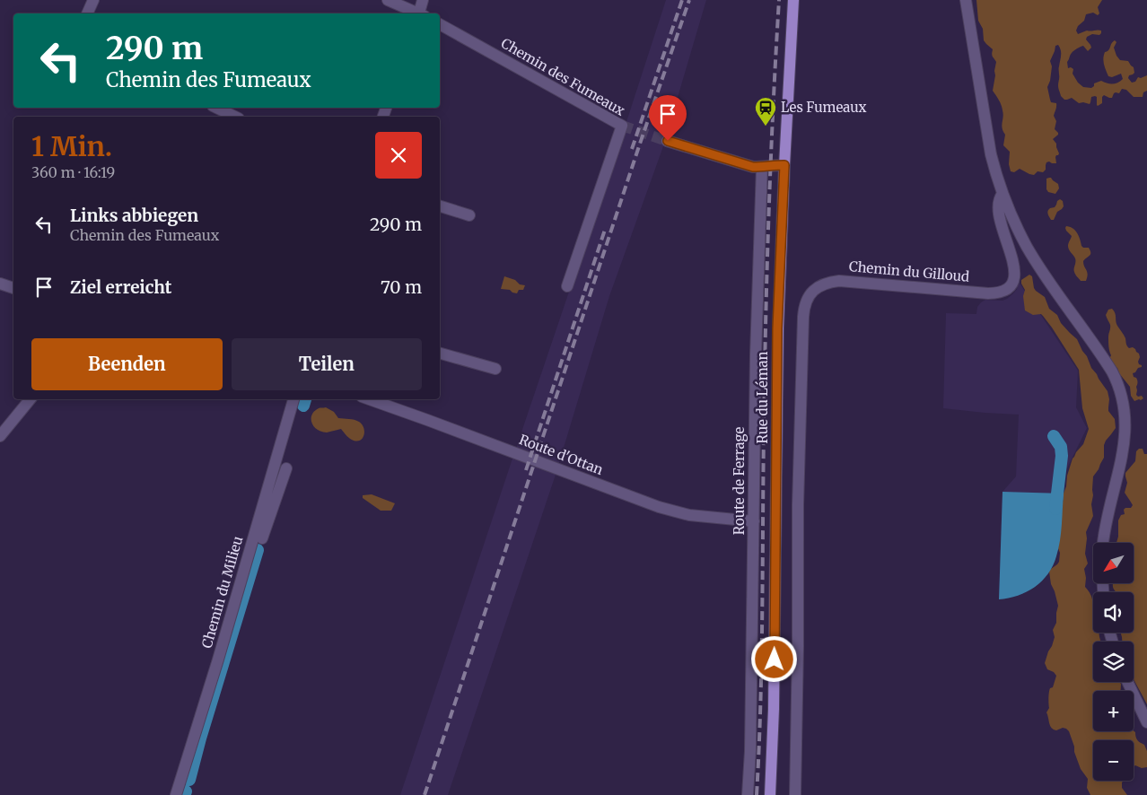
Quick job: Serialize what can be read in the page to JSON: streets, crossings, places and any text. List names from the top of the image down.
{
  "streets": {
    "main road": ["Rue du Léman"],
    "street": [
      "Chemin des Fumeaux",
      "Chemin du Gilloud",
      "Route d'Ottan",
      "Route de Ferrage",
      "Chemin du Milieu"
    ]
  },
  "crossings": [
    ["Route d'Ottan", "Route de Ferrage"]
  ],
  "places": {
    "station": ["Les Fumeaux"]
  },
  "north": "bottom left",
  "page": {
    "turn": ["290 m", "Chemin des Fumeaux"],
    "heading": ["1 Min.", "360 m · 16:19"],
    "list": [
      {
        "name": "Links abbiegen",
        "note": "Chemin des Fumeaux",
        "value": "290 m"
      },
      {
        "name": "Ziel erreicht",
        "value": "70 m"
      }
    ],
    "buttons": ["Beenden", "Teilen"],
    "map_buttons": ["+", "−"]
  }
}
